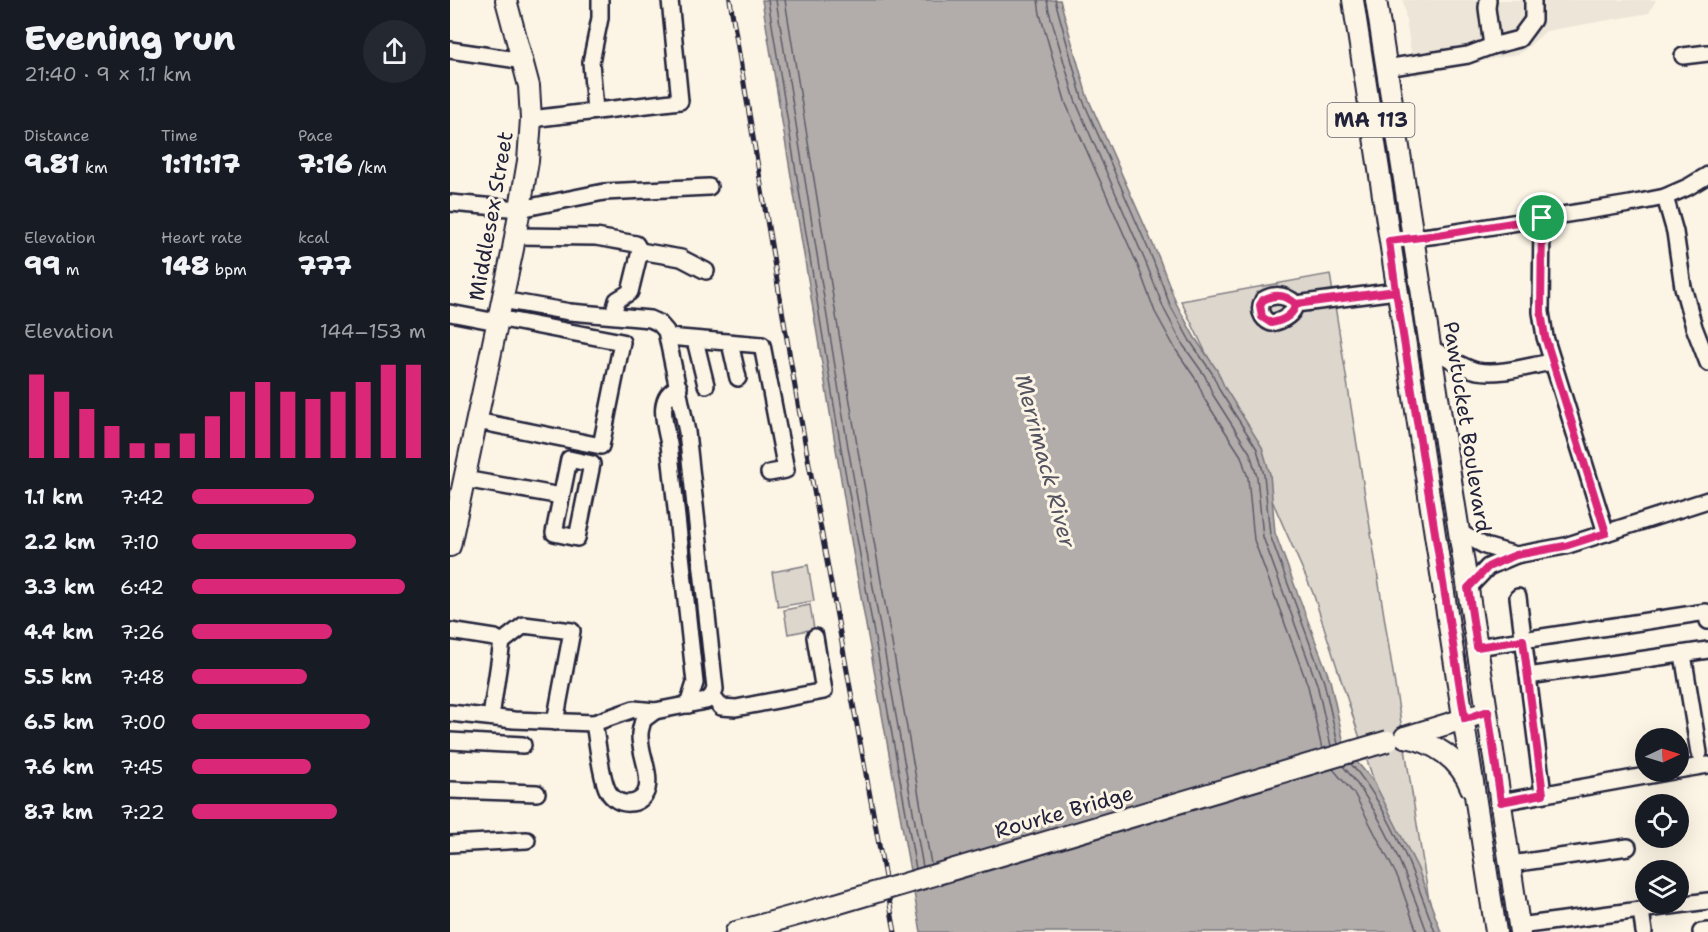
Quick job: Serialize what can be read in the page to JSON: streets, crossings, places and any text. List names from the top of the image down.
{
  "streets": {
    "main road": [
      "MA 113",
      "Middlesex Street",
      "Pawtucket Boulevard",
      "Rourke Bridge"
    ]
  },
  "crossings": [
    ["MA 113", "Rourke Bridge"],
    ["Pawtucket Boulevard", "Rourke Bridge"]
  ],
  "water": ["Merrimack River"],
  "north": "right",
  "page": {
    "heading": ["Evening run", "21:40 · 9 × 1.1 km"],
    "stats": [
      ["Distance", "9.81 km"],
      ["Time", "1:11:17"],
      ["Pace", "7:16 /km"],
      ["Elevation", "99 m"],
      ["Heart rate", "148 bpm"],
      ["kcal", "777"]
    ],
    "chart": ["Elevation", "144–153 m"],
    "list": [
      {
        "name": "1.1 km",
        "note": "7:42"
      },
      {
        "name": "2.2 km",
        "note": "7:10"
      },
      {
        "name": "3.3 km",
        "note": "6:42"
      },
      {
        "name": "4.4 km",
        "note": "7:26"
      },
      {
        "name": "5.5 km",
        "note": "7:48"
      },
      {
        "name": "6.5 km",
        "note": "7:00"
      },
      {
        "name": "7.6 km",
        "note": "7:45"
      },
      {
        "name": "8.7 km",
        "note": "7:22"
      }
    ]
  }
}
